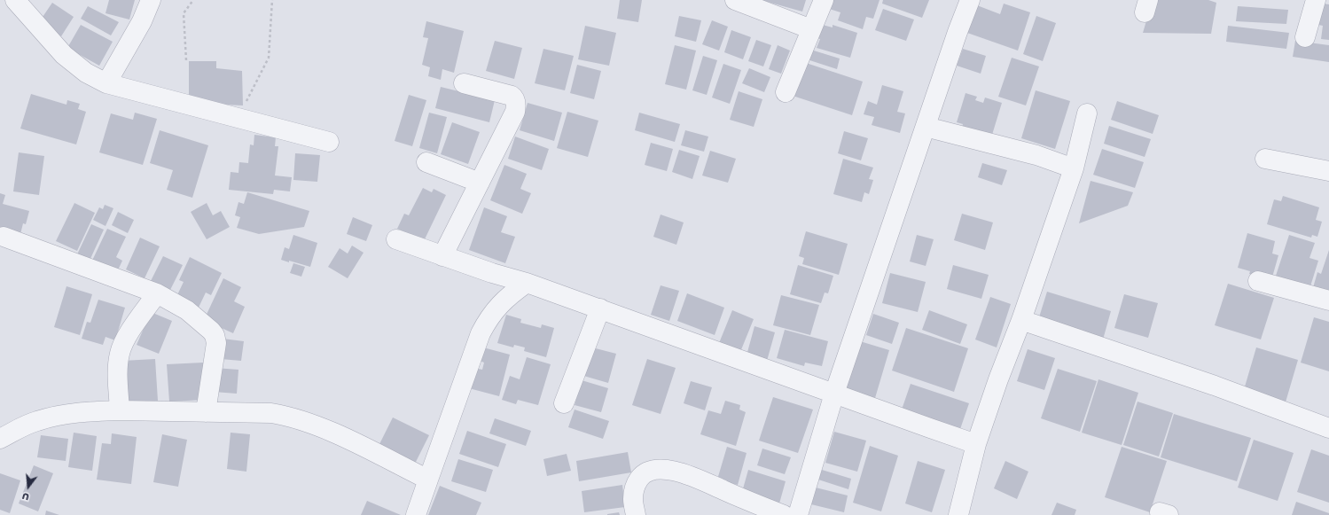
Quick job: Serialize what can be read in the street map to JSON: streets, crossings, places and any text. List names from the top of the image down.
{
  "north": "bottom"
}
